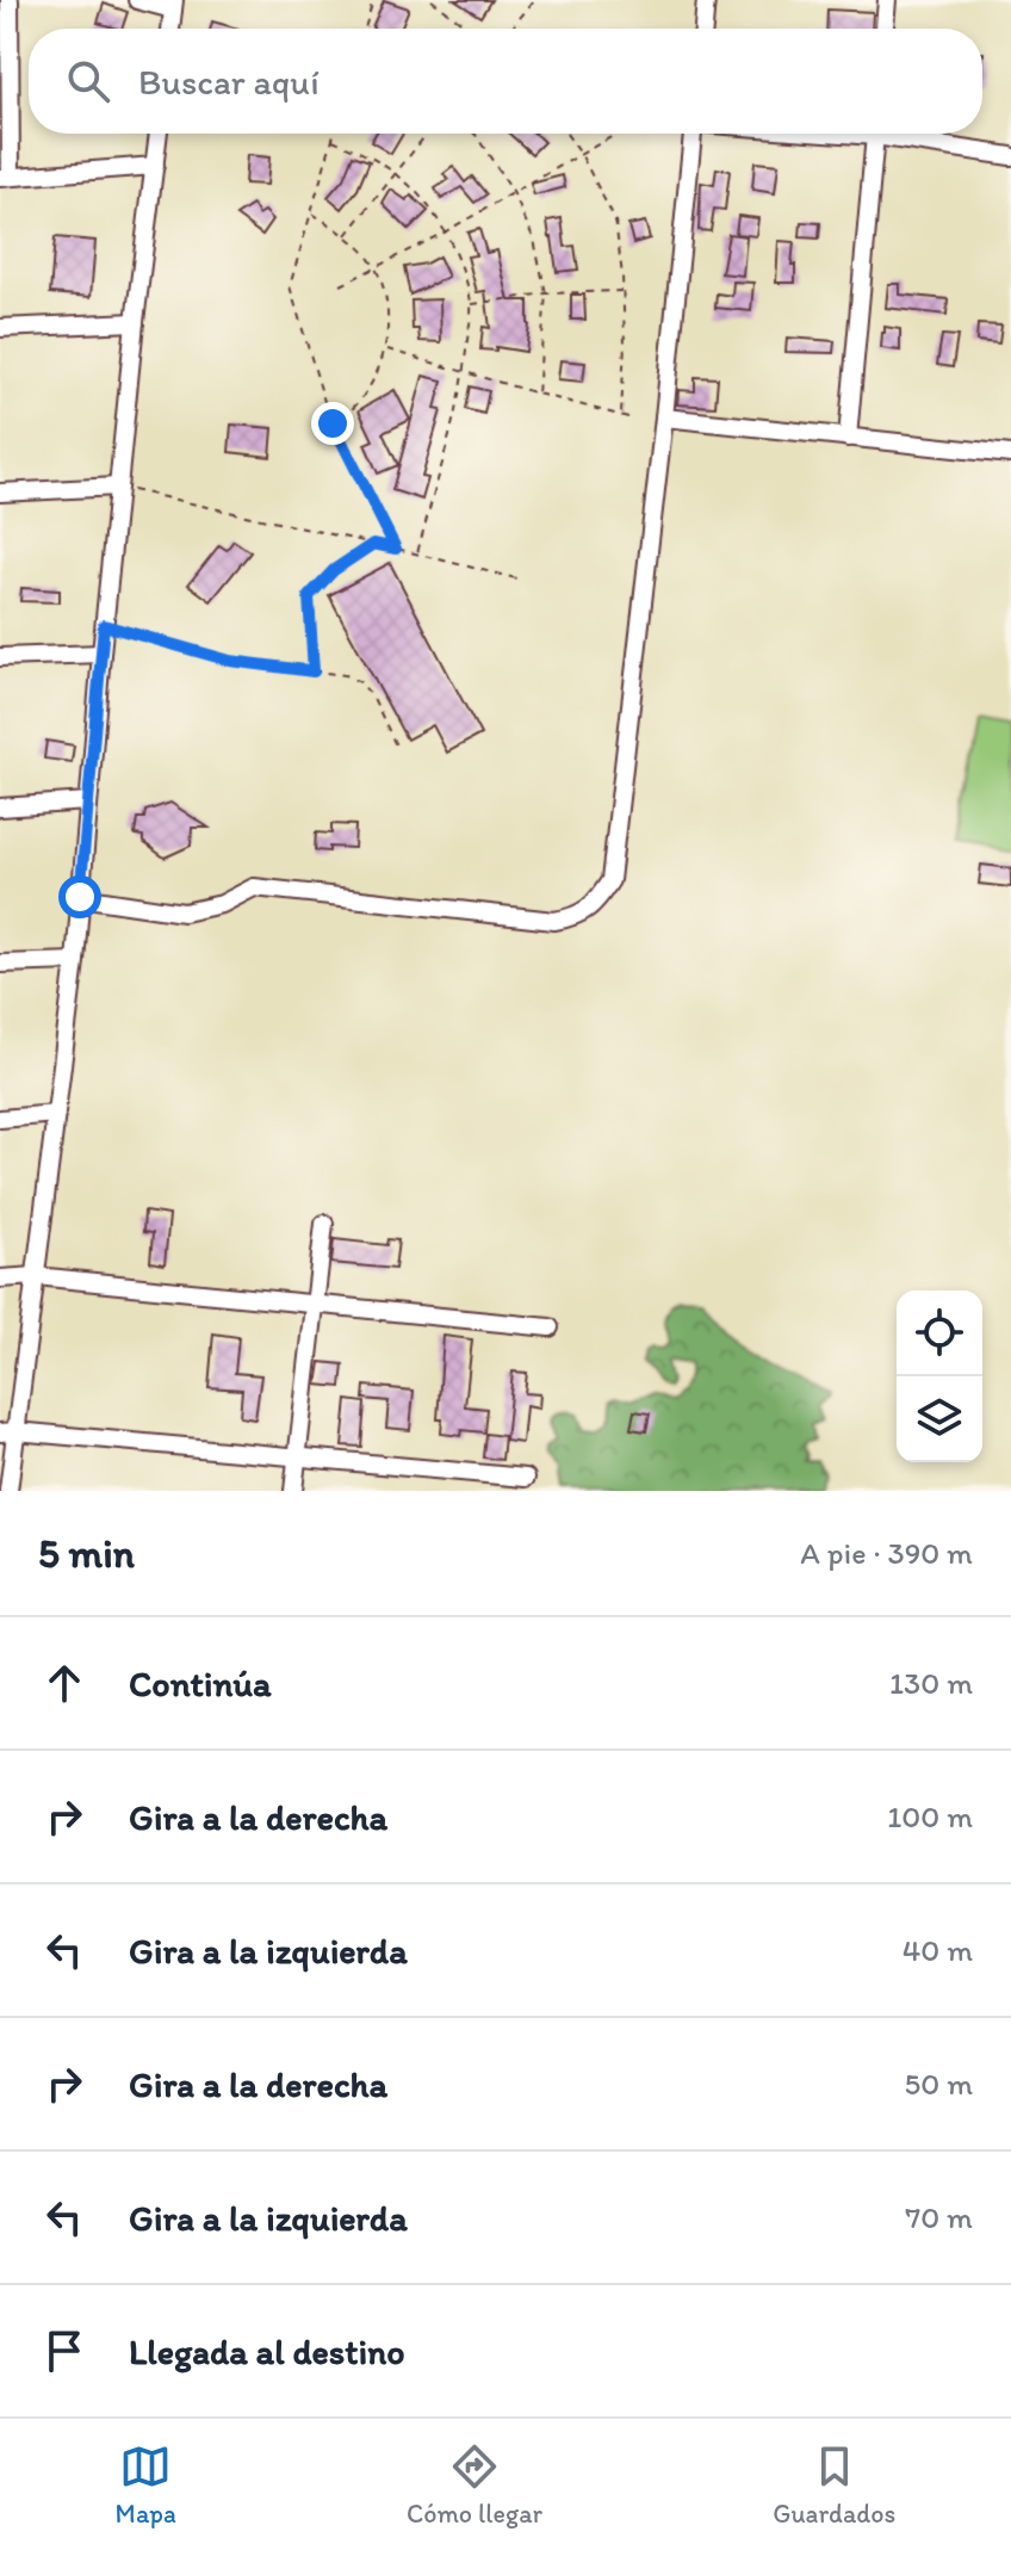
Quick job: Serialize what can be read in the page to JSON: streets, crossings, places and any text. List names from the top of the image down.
{
  "page": {
    "search": "Buscar aquí",
    "heading": ["5 min", "A pie · 390 m"],
    "list": [
      ["Continúa", "130 m"],
      ["Gira a la derecha", "100 m"],
      ["Gira a la izquierda", "40 m"],
      ["Gira a la derecha", "50 m"],
      ["Gira a la izquierda", "70 m"],
      "Llegada al destino"
    ],
    "nav": ["Mapa", "Cómo llegar", "Guardados"]
  }
}
